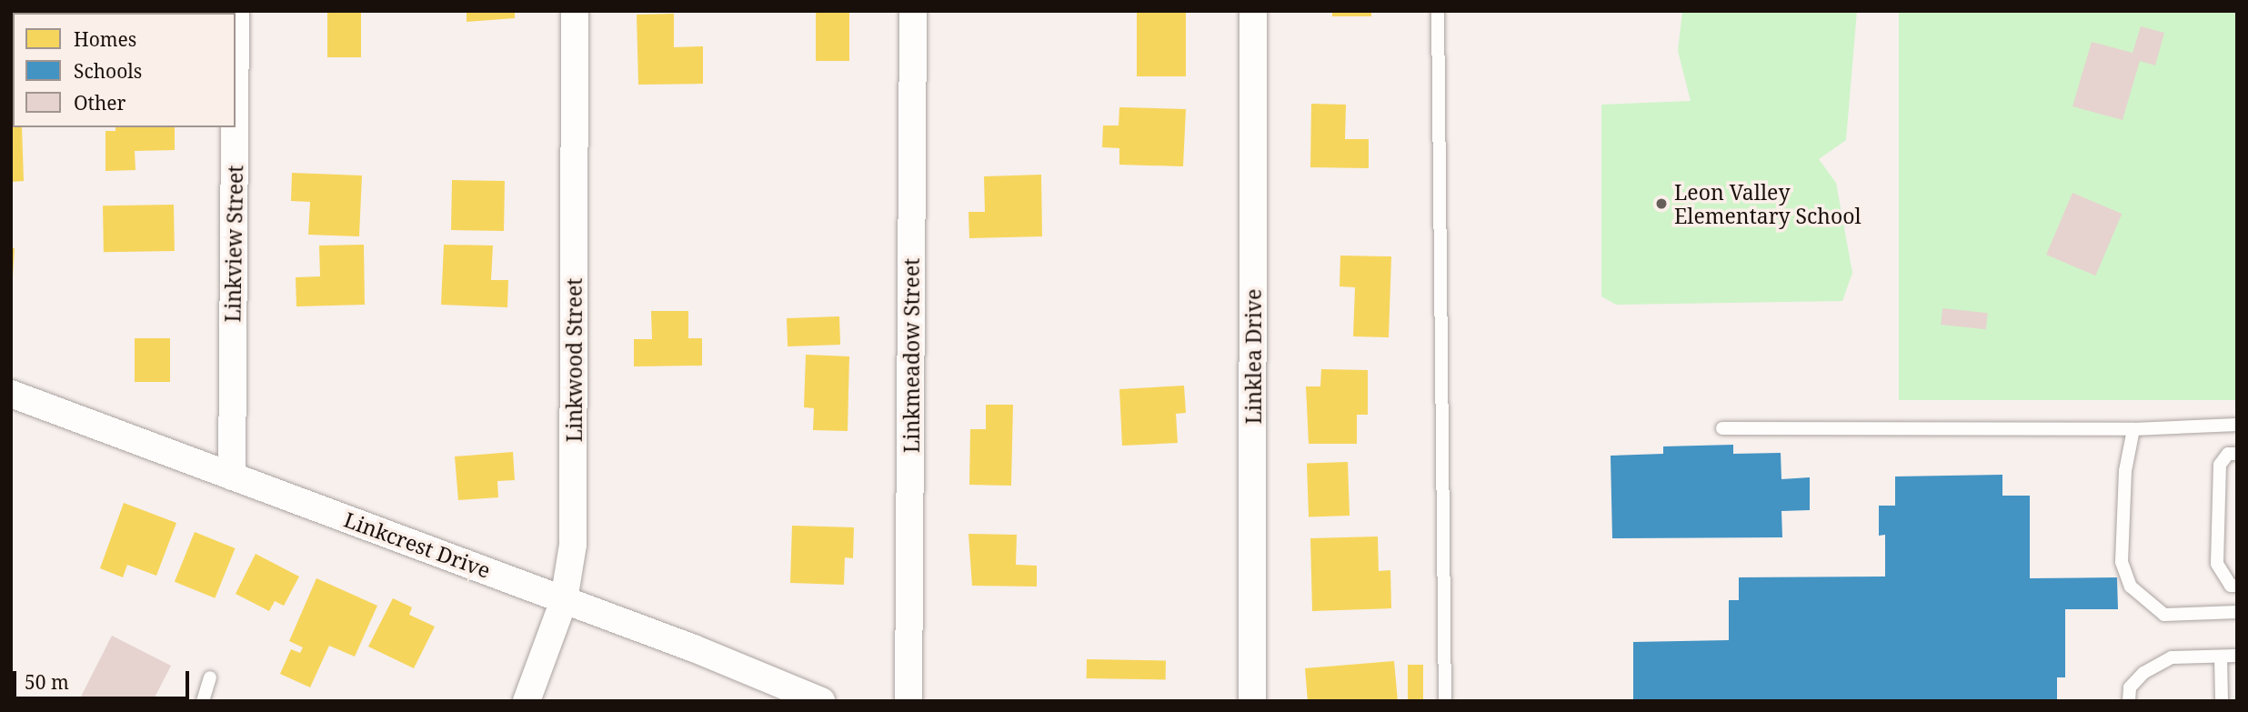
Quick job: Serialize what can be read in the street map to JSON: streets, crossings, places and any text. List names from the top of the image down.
{
  "streets": {
    "street": [
      "Linkview Street",
      "Linkmeadow Street",
      "Linklea Drive",
      "Linkwood Street",
      "Linkcrest Drive"
    ]
  },
  "crossings": [
    ["Linkview Street", "Linkcrest Drive"],
    ["Linkwood Street", "Linkcrest Drive"]
  ],
  "places": ["Leon Valley Elementary School"],
  "legend": ["Homes", "Schools", "Other"],
  "scale_bar": "50 m"
}
